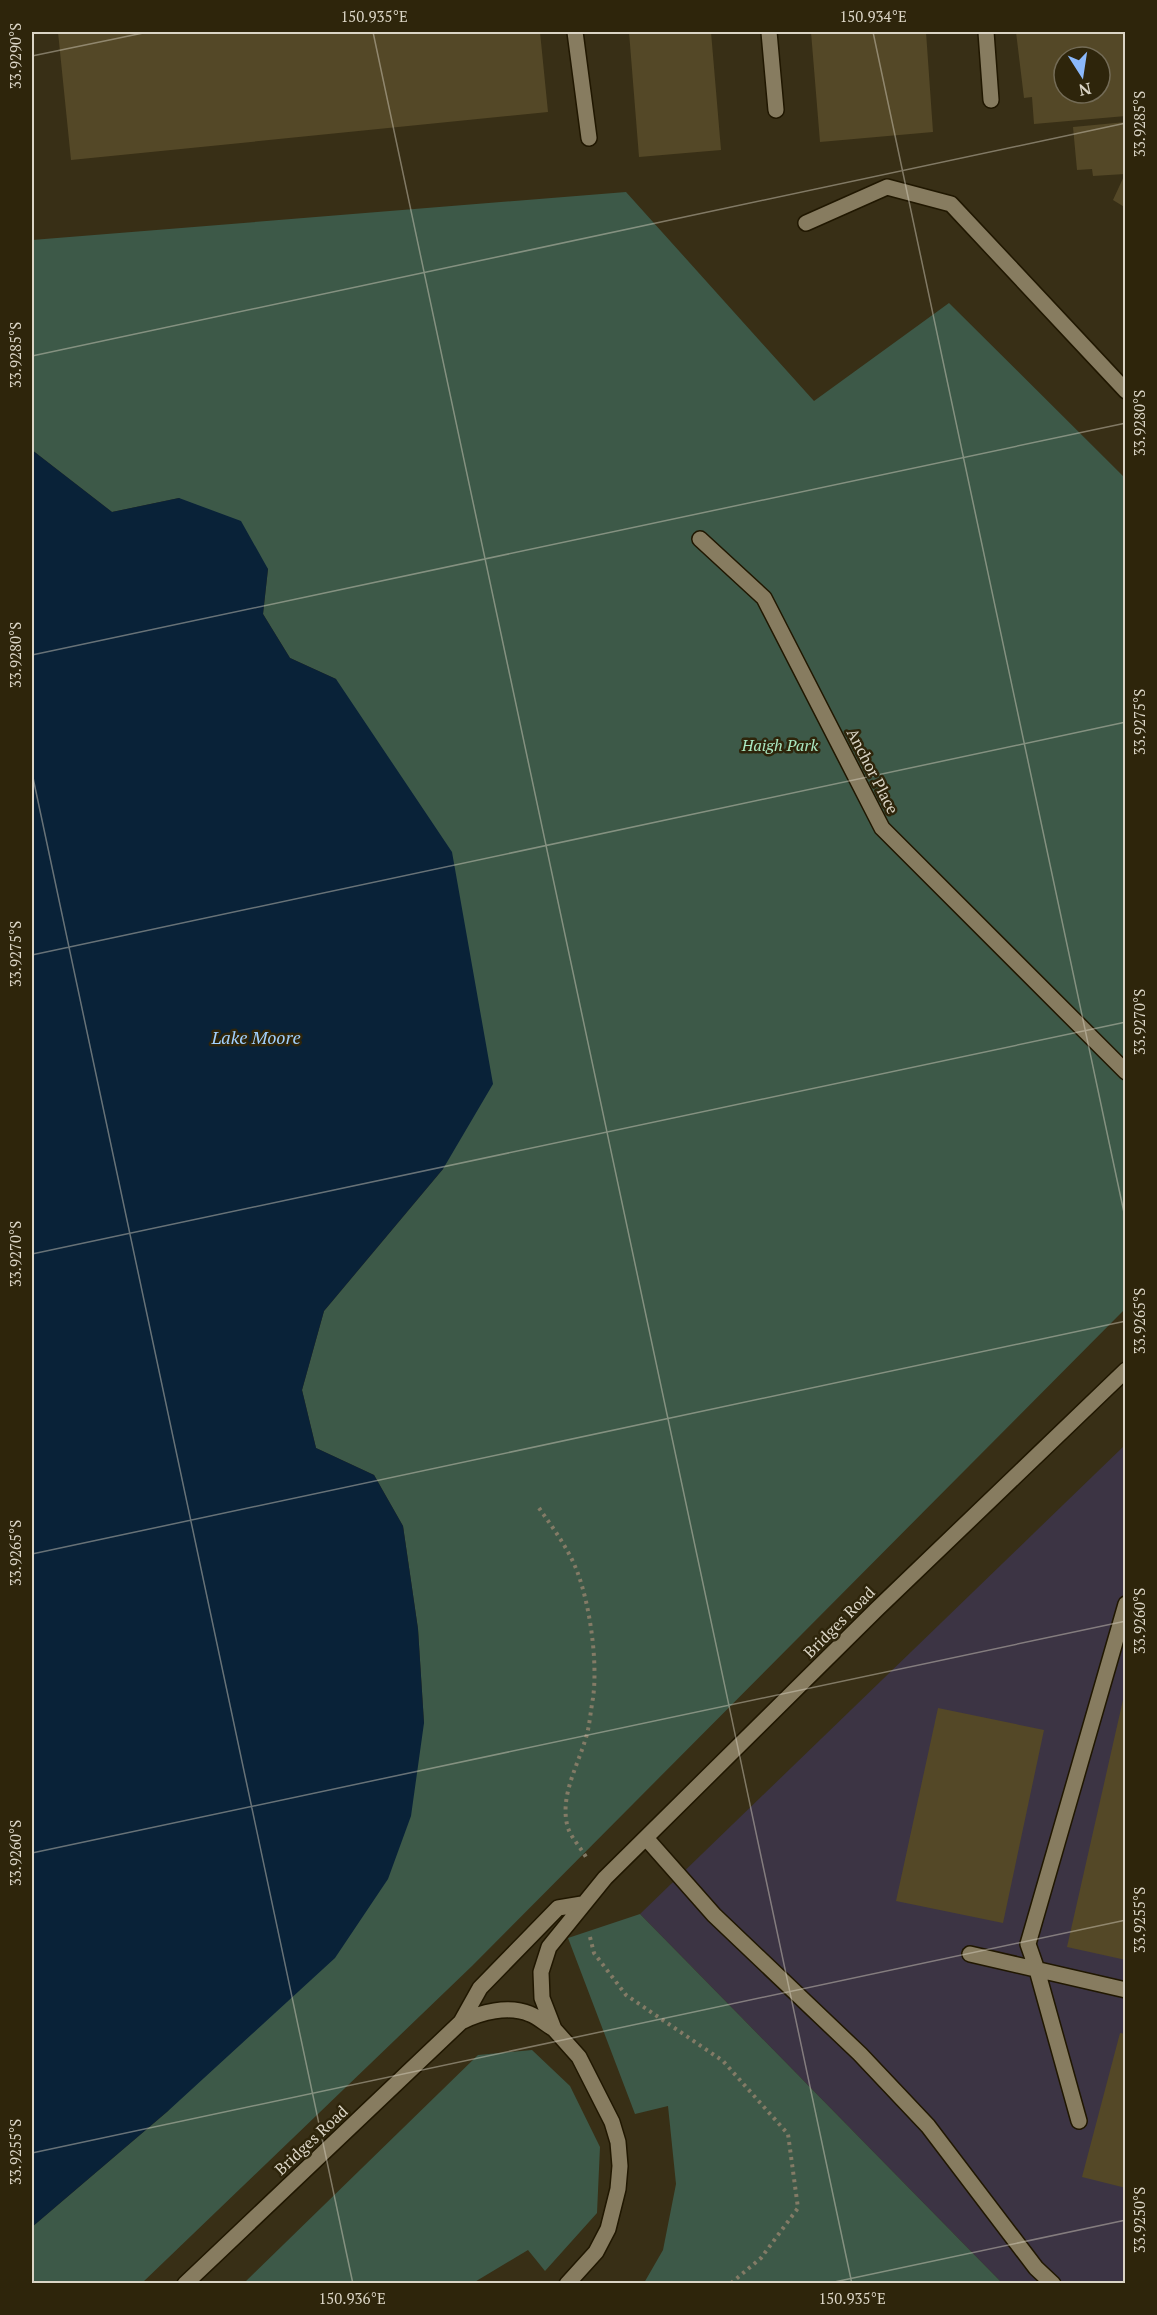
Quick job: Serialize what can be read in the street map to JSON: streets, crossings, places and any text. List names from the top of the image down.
{
  "streets": {
    "street": ["Anchor Place", "Bridges Road"]
  },
  "water": ["Lake Moore"],
  "parks": ["Haigh Park"],
  "north": "bottom",
  "coordinates": [
    "150.935°E",
    "150.934°E",
    "33.9290°S",
    "33.9285°S",
    "33.9280°S",
    "33.9275°S",
    "33.9270°S",
    "33.9265°S",
    "33.9260°S",
    "33.9255°S",
    "33.9250°S",
    "150.936°E"
  ]
}
